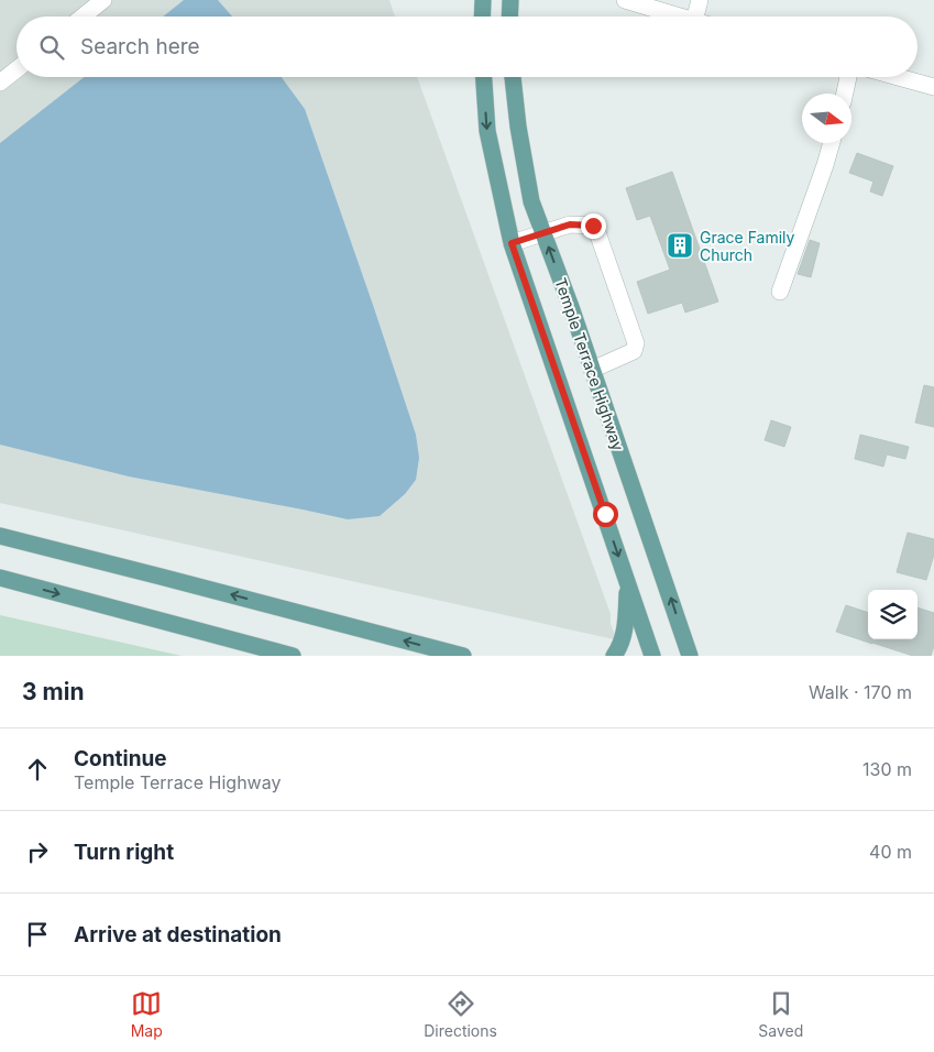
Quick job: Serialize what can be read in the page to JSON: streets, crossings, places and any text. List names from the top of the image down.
{
  "streets": {
    "main road": ["Temple Terrace Highway"]
  },
  "places": {
    "building": ["Grace Family Church"]
  },
  "north": "right",
  "page": {
    "search": "Search here",
    "heading": ["3 min", "Walk · 170 m"],
    "list": [
      ["Continue", "Temple Terrace Highway", "130 m"],
      ["Turn right", "40 m"],
      "Arrive at destination"
    ],
    "nav": ["Map", "Directions", "Saved"]
  }
}
